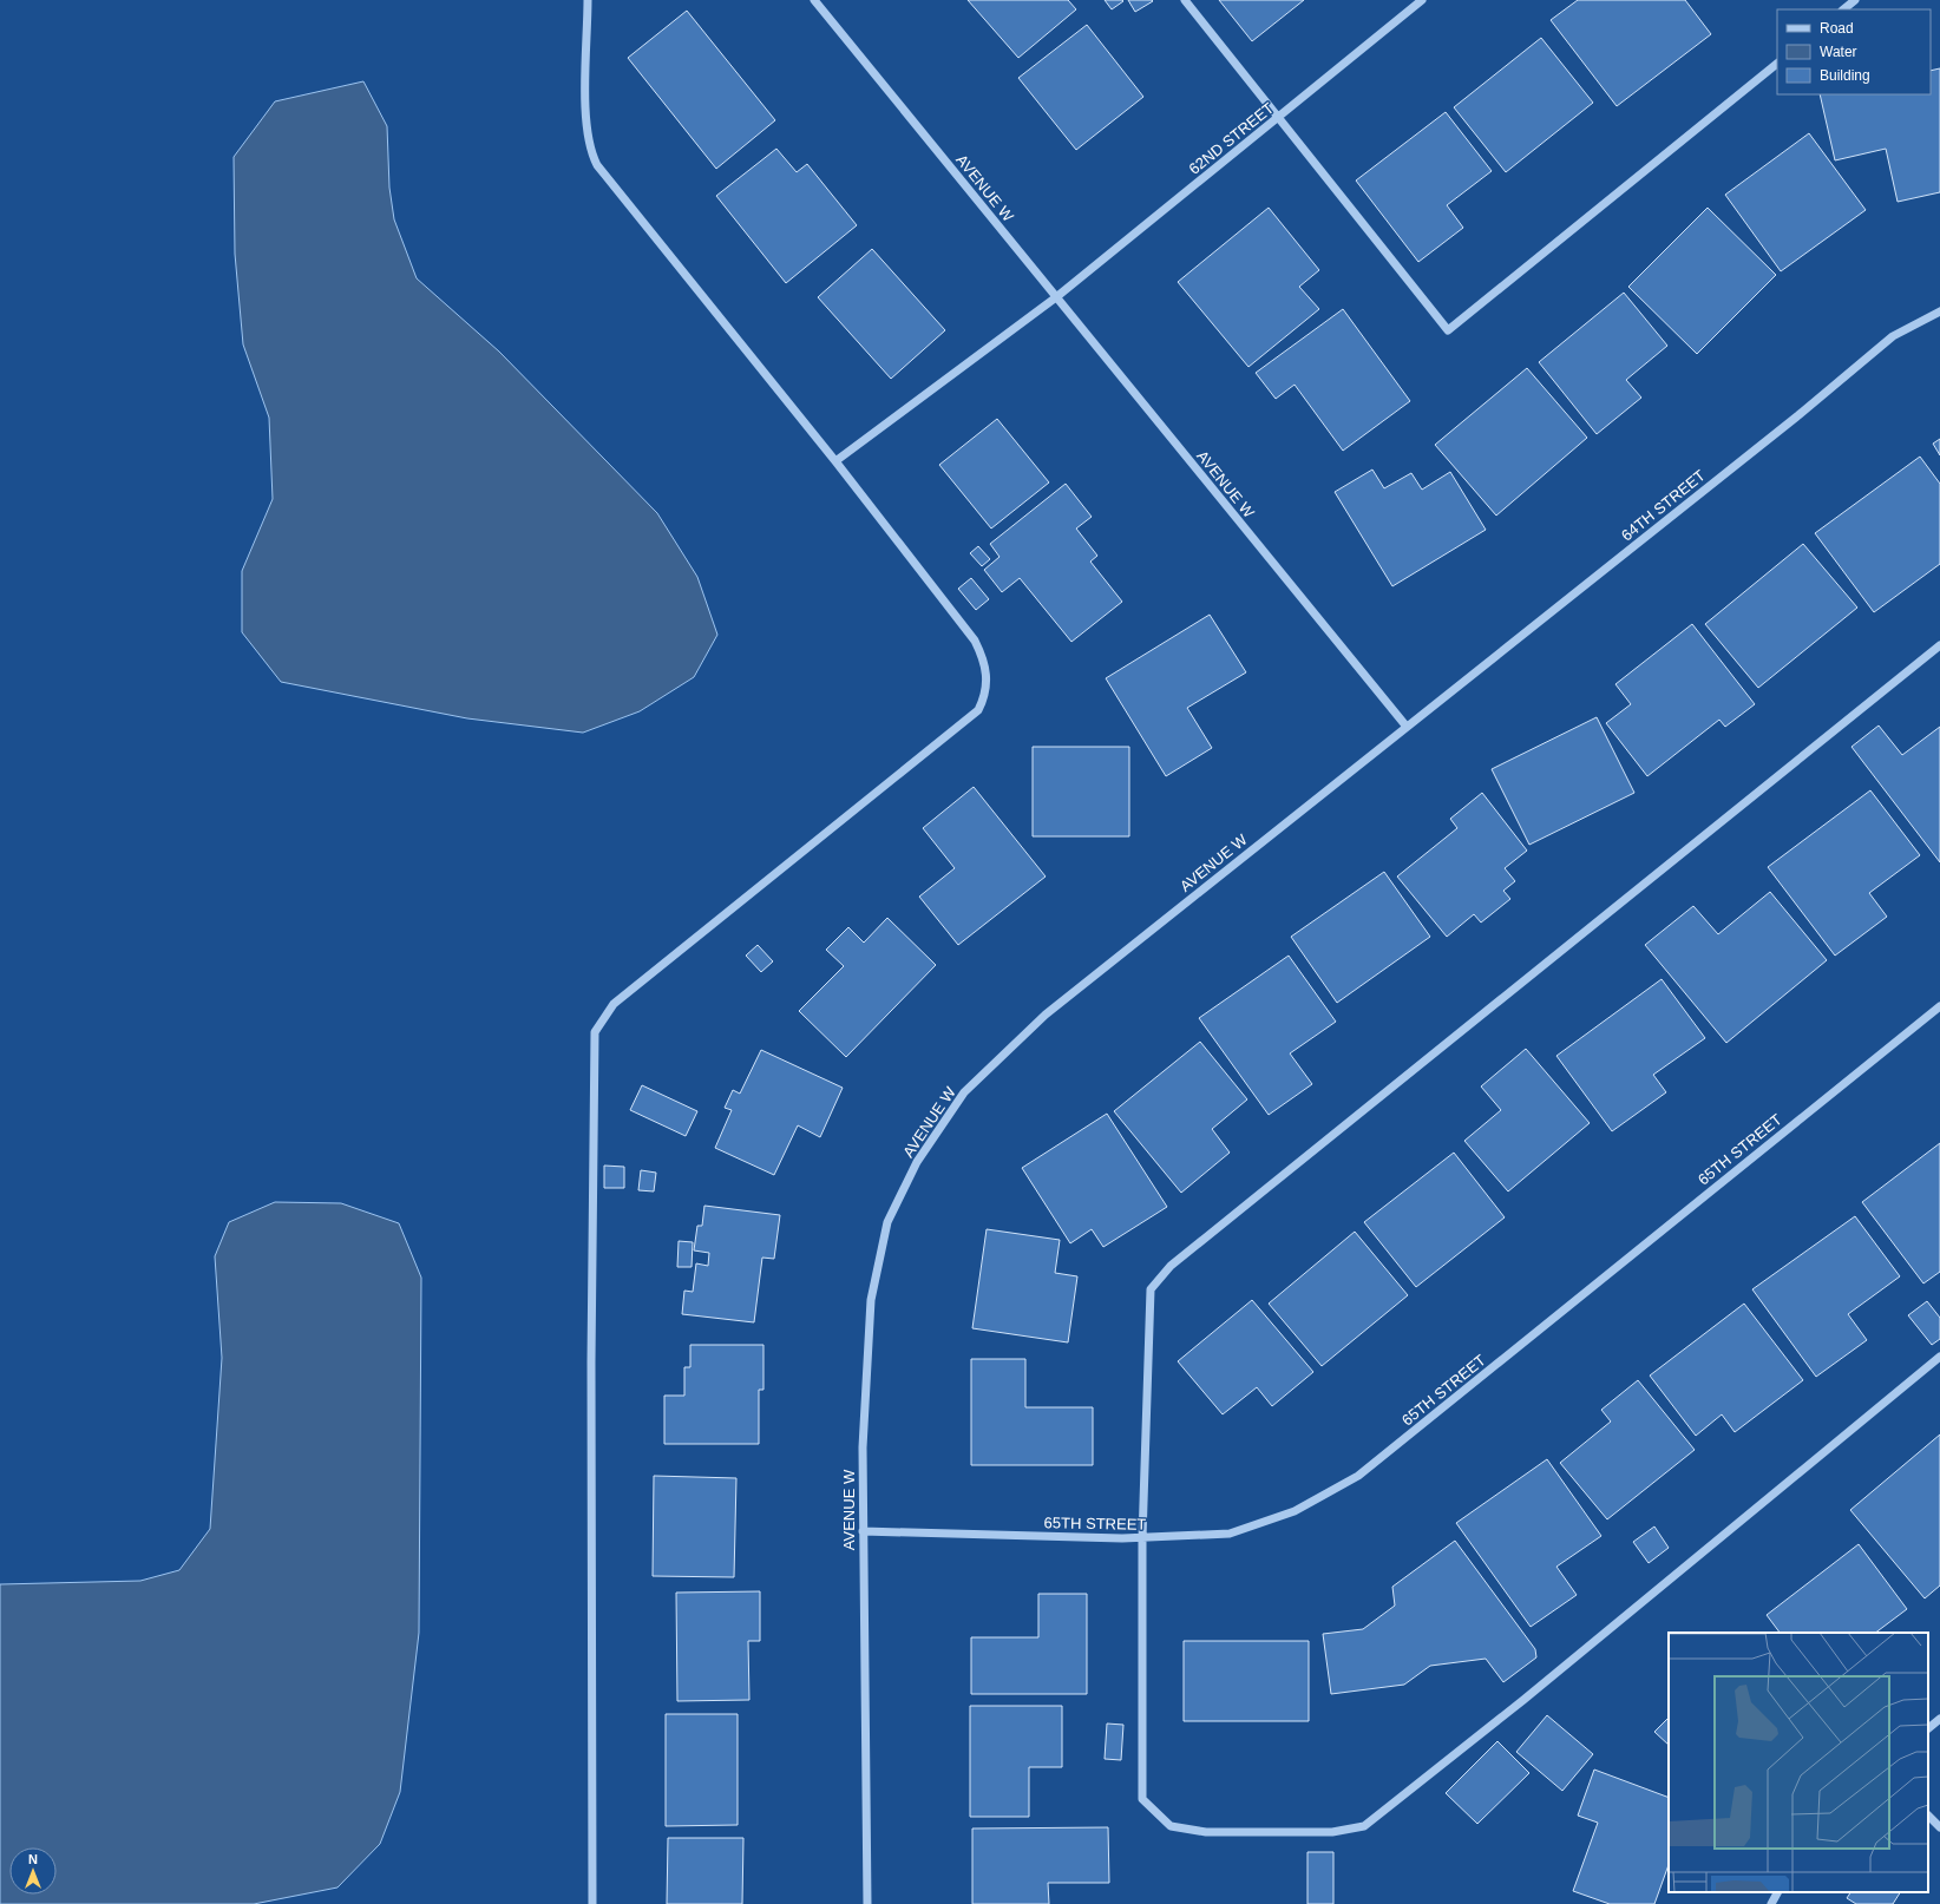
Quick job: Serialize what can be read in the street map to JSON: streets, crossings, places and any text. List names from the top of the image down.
{
  "streets": {
    "street": [
      "62ND STREET",
      "AVENUE W",
      "64TH STREET",
      "65TH STREET"
    ]
  },
  "crossings": [
    ["62ND STREET", "AVENUE W"],
    ["AVENUE W", "64TH STREET"],
    ["AVENUE W", "65TH STREET"]
  ],
  "legend": ["Road", "Water", "Building"],
  "north": "top"
}
